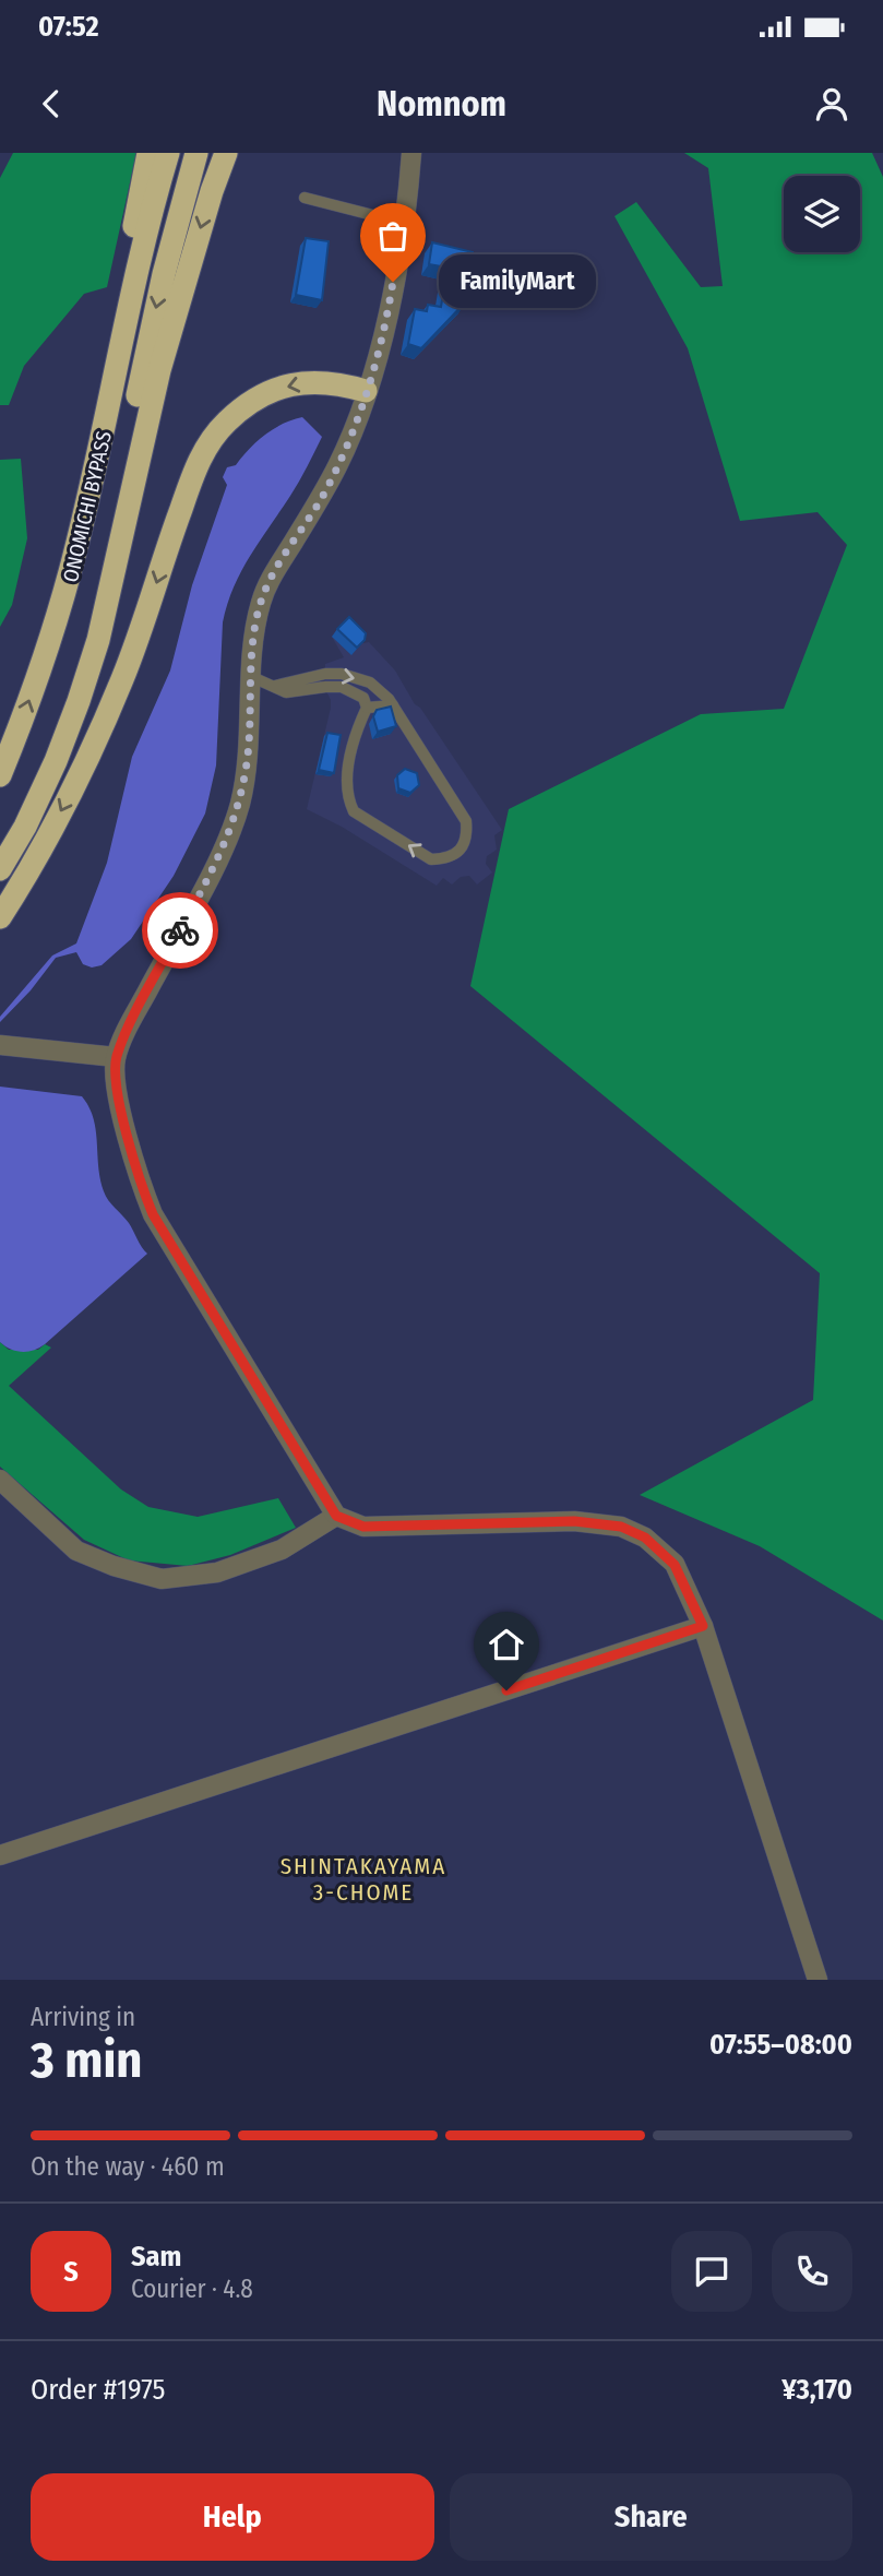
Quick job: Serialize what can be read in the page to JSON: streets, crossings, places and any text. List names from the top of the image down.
{
  "streets": {
    "highway": ["ONOMICHI BYPASS"]
  },
  "districts": ["SHINTAKAYAMA 3-CHOME"],
  "places": ["FamilyMart"],
  "page": {
    "status": "07:52",
    "header": "Nomnom",
    "bubble": "FamilyMart",
    "heading": ["3 min", "Arriving in", "07:55–08:00"],
    "panel": [
      "Sam",
      "Courier · 4.8",
      "Order #1975",
      "¥3,170"
    ],
    "bar": "On the way · 460 m",
    "round": "S",
    "buttons": ["Help", "Share"]
  }
}
